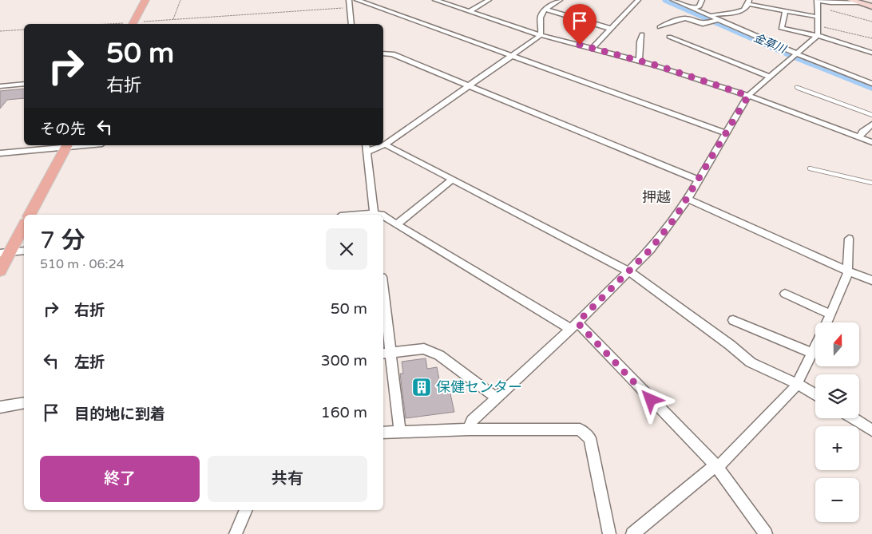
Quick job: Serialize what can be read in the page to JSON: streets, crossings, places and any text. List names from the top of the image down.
{
  "districts": ["押越"],
  "water": ["金草川"],
  "places": {
    "building": ["保健センター"]
  },
  "north": "top",
  "page": {
    "turn": ["50 m", "右折"],
    "then": "その先",
    "heading": ["7 分", "510 m · 06:24"],
    "list": [
      {
        "name": "右折",
        "value": "50 m"
      },
      {
        "name": "左折",
        "value": "300 m"
      },
      {
        "name": "目的地に到着",
        "value": "160 m"
      }
    ],
    "map_buttons": ["+", "−"],
    "buttons": ["終了", "共有"]
  }
}
